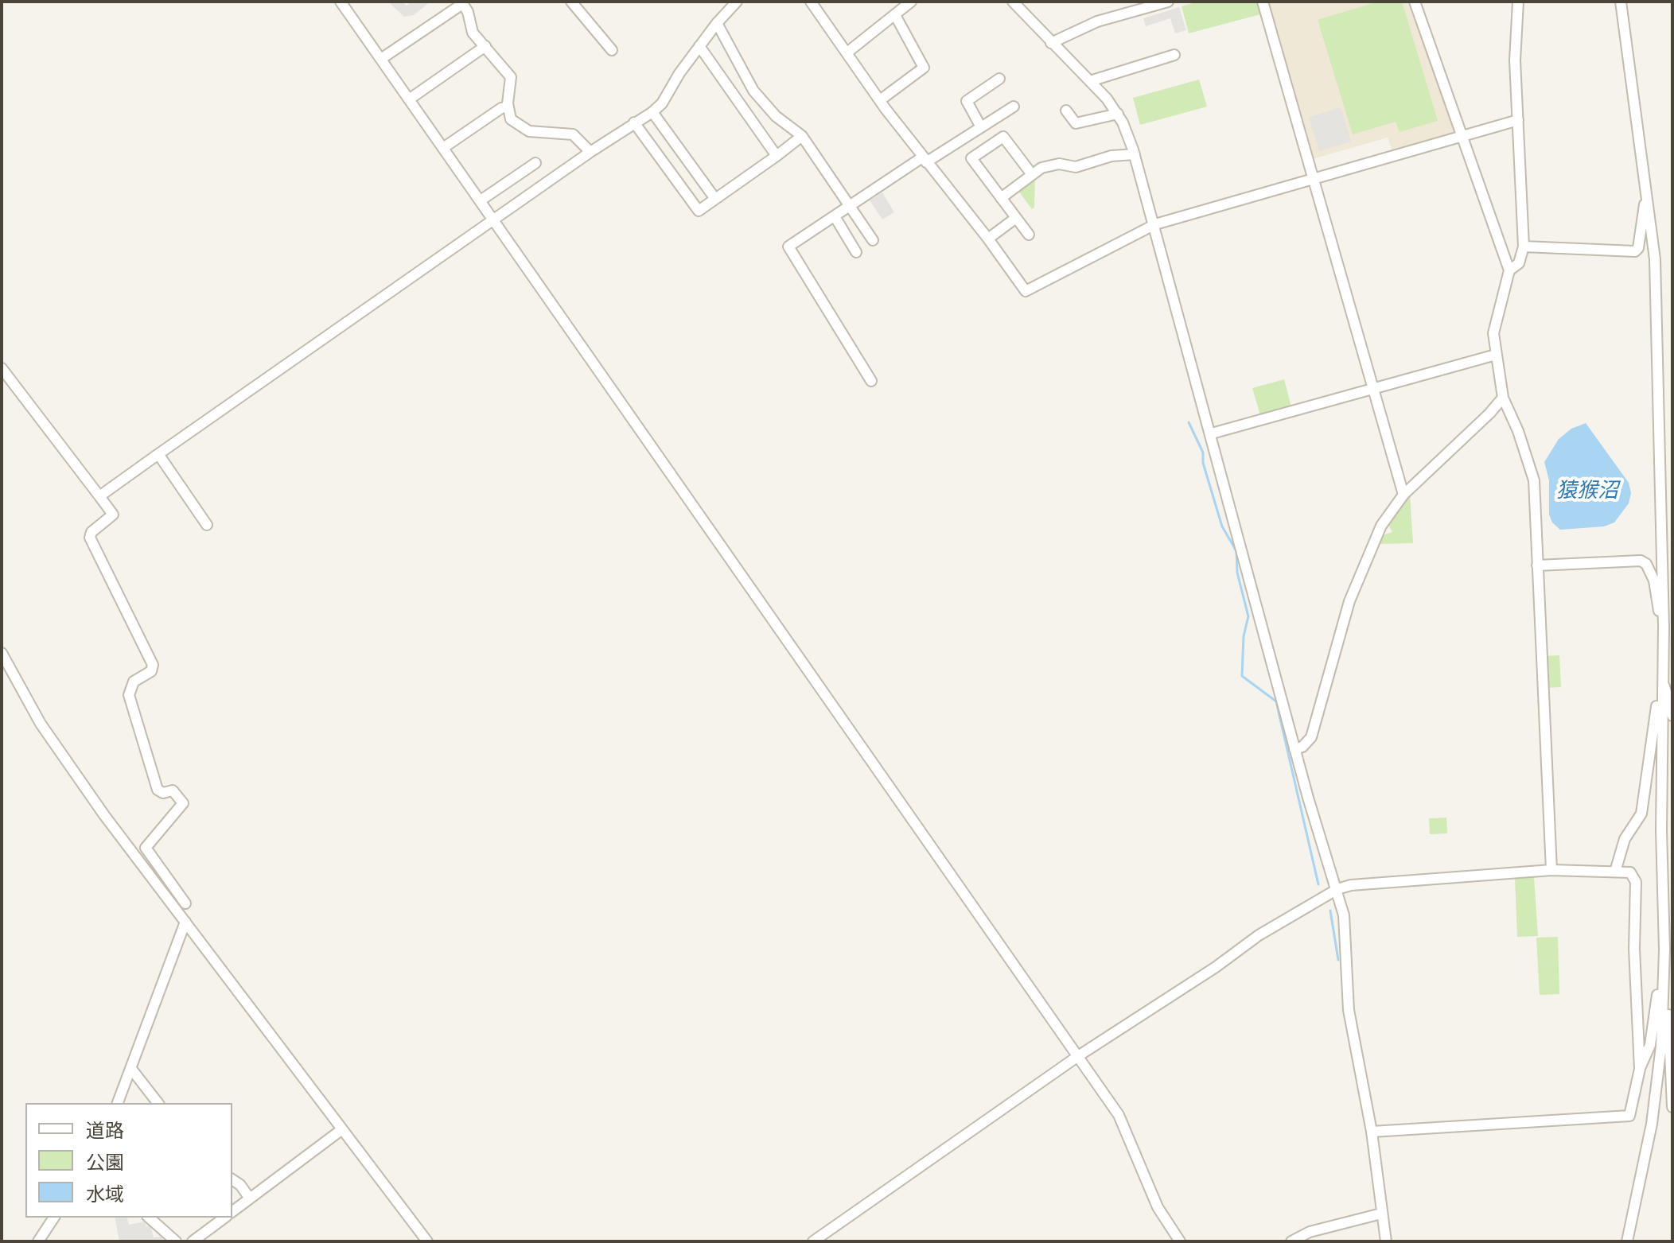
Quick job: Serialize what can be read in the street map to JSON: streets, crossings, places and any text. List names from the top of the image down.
{
  "water": ["猿猴沼"],
  "legend": ["道路", "公園", "水域"]
}
